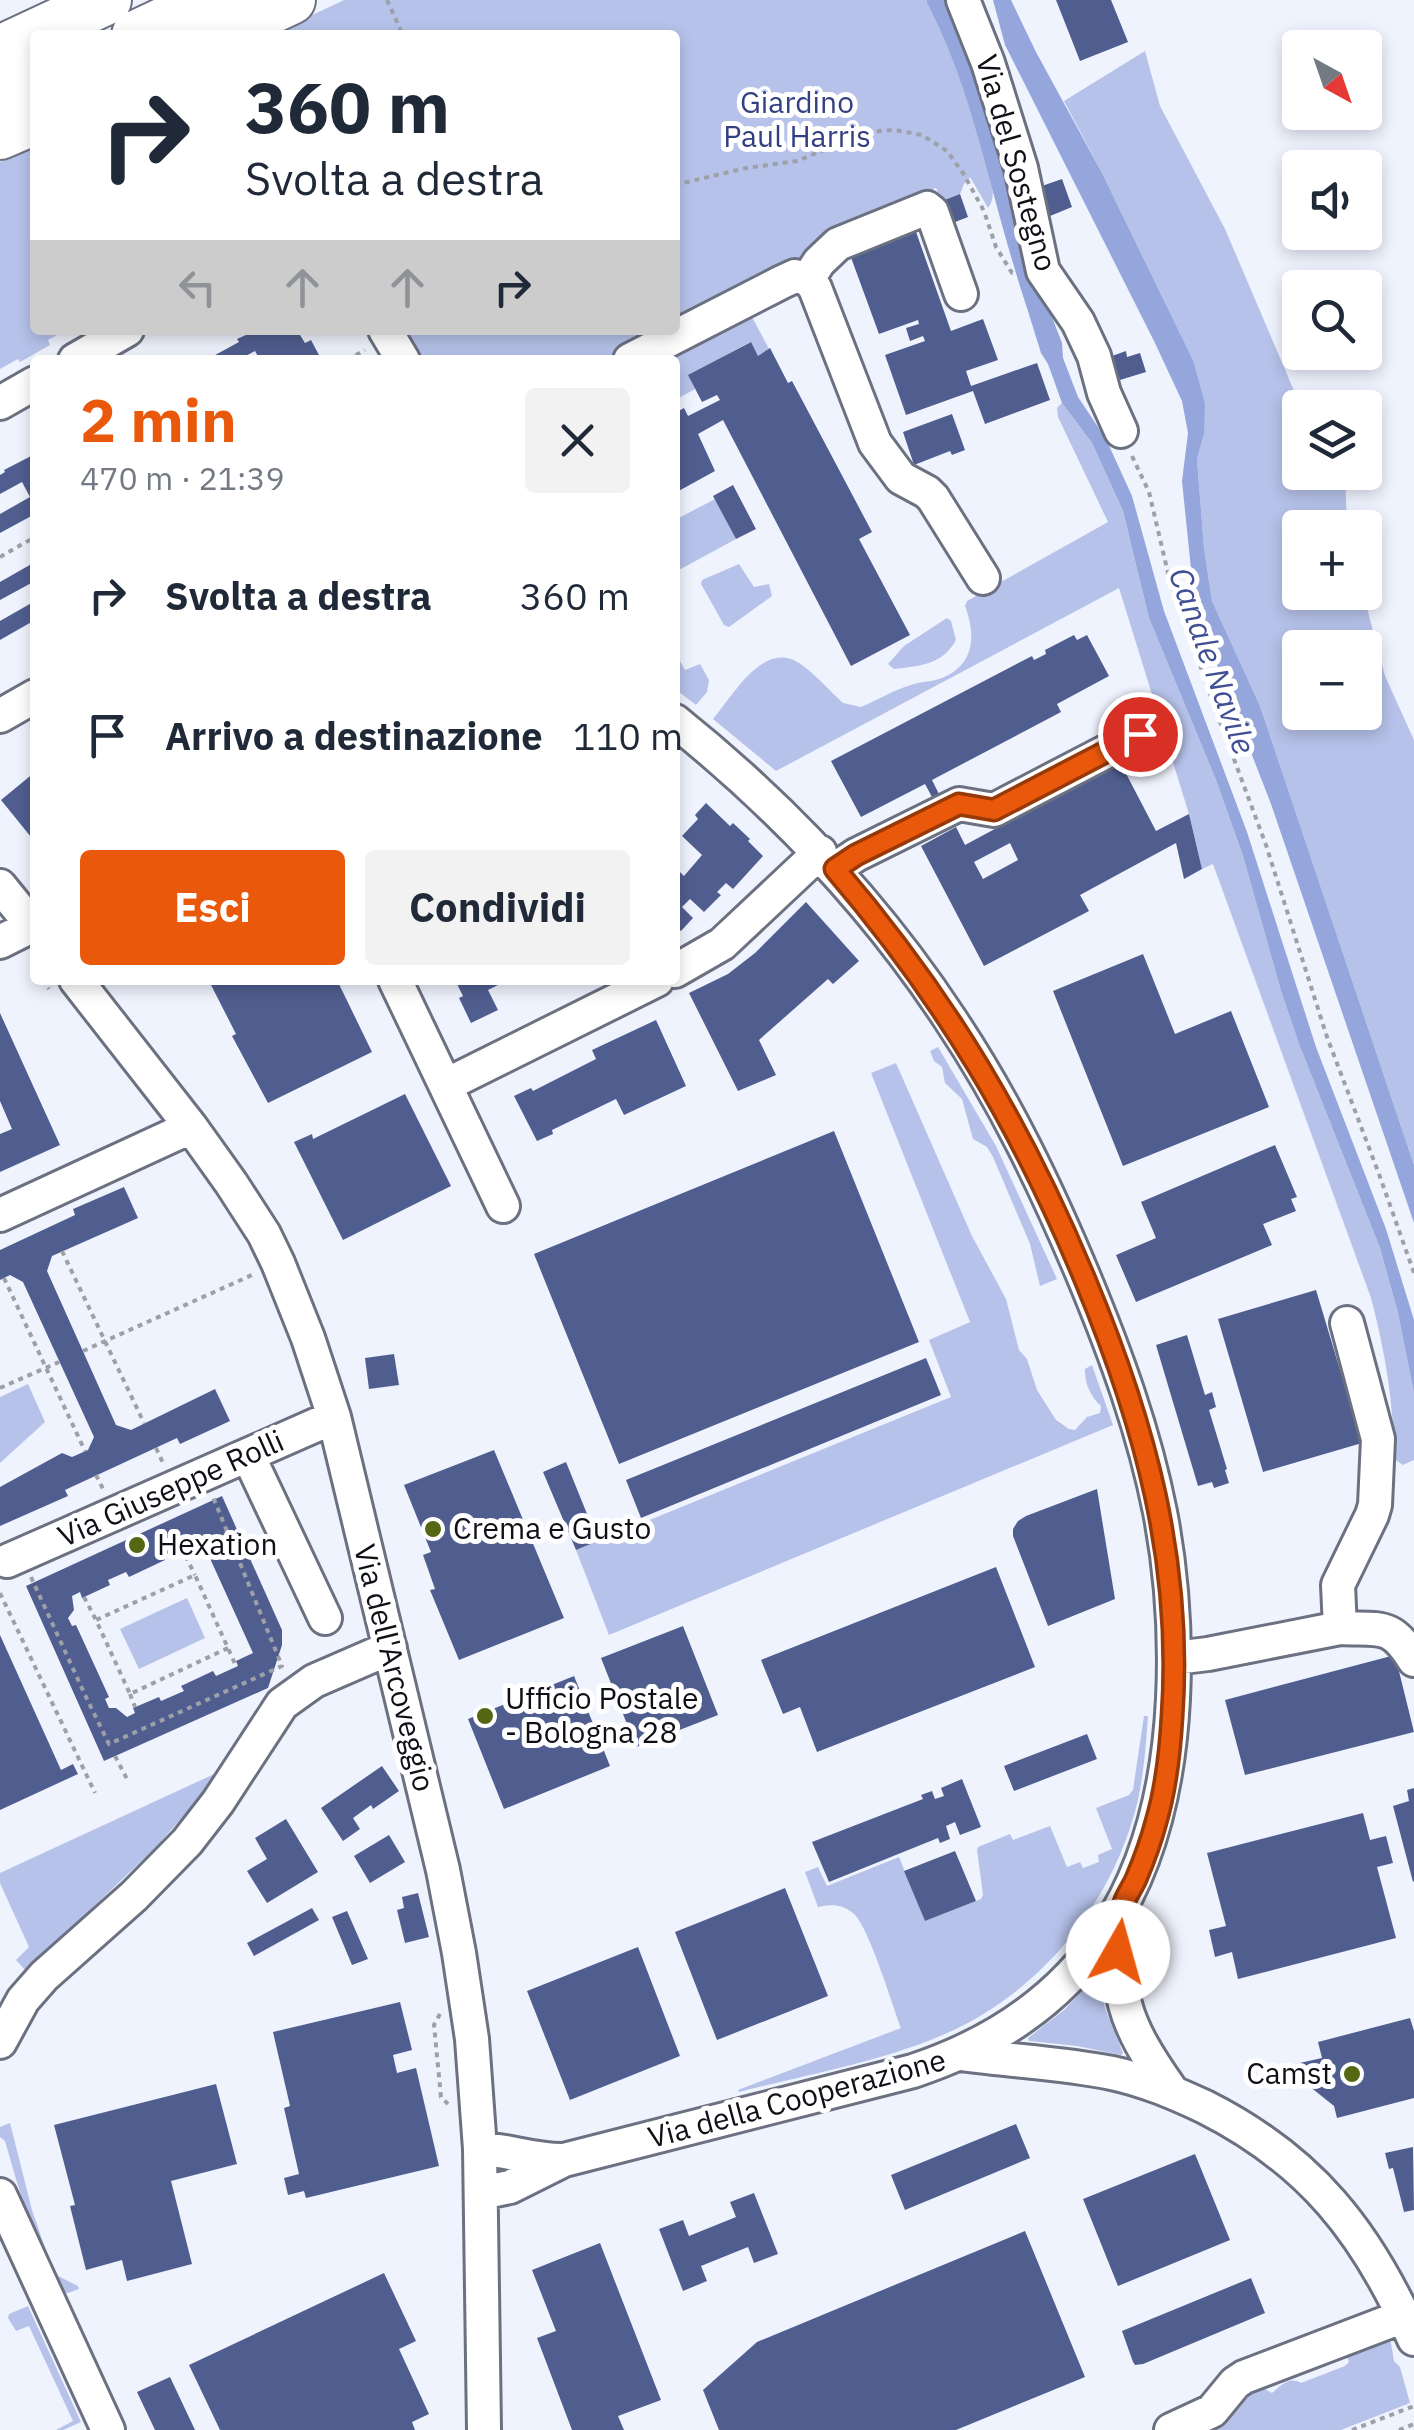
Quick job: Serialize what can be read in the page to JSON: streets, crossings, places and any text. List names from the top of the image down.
{
  "streets": {
    "street": [
      "Via del Sostegno",
      "Via Giuseppe Rolli",
      "Via dell'Arcoveggio",
      "Via della Cooperazione"
    ]
  },
  "crossings": [
    ["Via Giuseppe Rolli", "Via dell'Arcoveggio"],
    ["Via dell'Arcoveggio", "Via della Cooperazione"]
  ],
  "water": ["Canale Navile"],
  "parks": ["Giardino Paul Harris"],
  "places": [
    "Crema e Gusto",
    "Hexation",
    "Ufficio Postale - Bologna 28",
    "Camst"
  ],
  "north": "bottom right",
  "page": {
    "map_buttons": ["+", "−"],
    "turn": ["360 m", "Svolta a destra"],
    "heading": ["2 min", "470 m · 21:39"],
    "list": [
      {
        "name": "Svolta a destra",
        "value": "360 m"
      },
      {
        "name": "Arrivo a destinazione",
        "value": "110 m"
      }
    ],
    "buttons": ["Esci", "Condividi"]
  }
}
